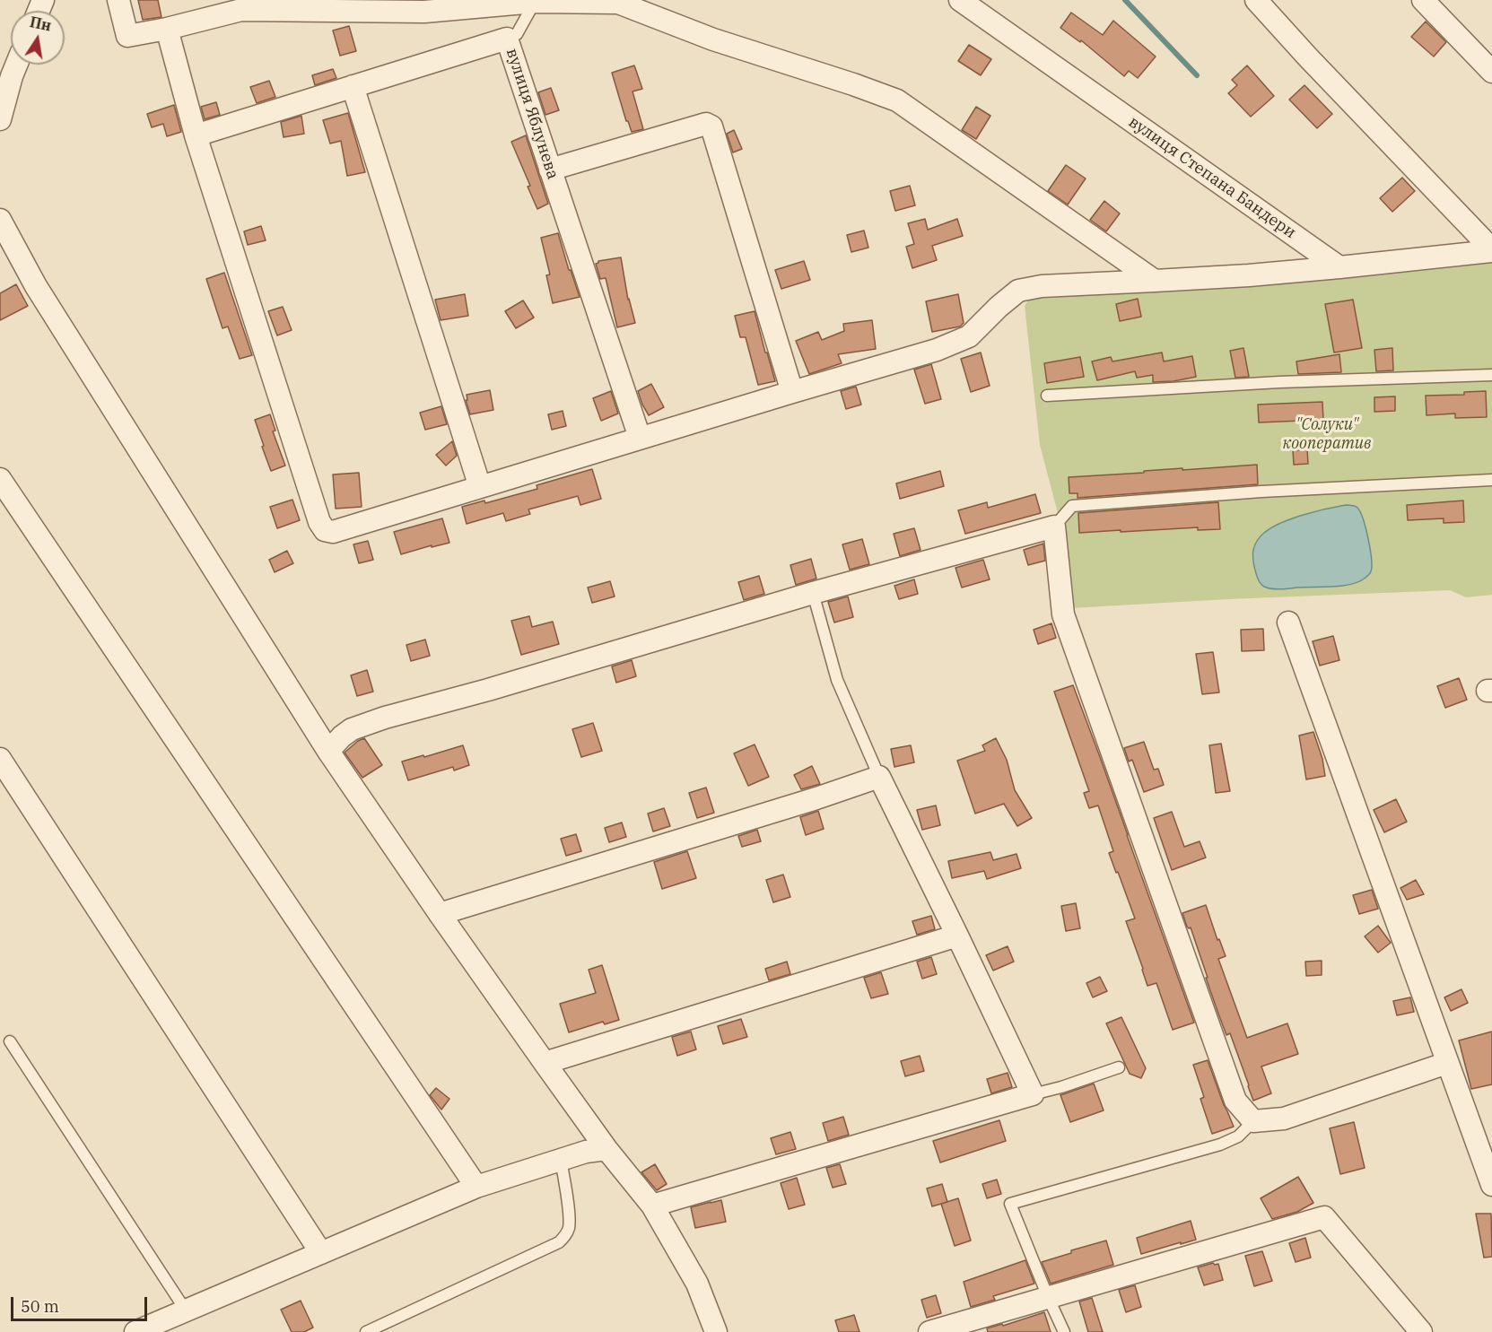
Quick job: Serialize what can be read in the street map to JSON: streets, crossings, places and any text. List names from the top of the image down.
{
  "streets": {
    "street": ["вулиця Яблунева", "вулиця Степана Бандери"]
  },
  "parks": ["\"Солуки\" кооператив"],
  "scale_bar": "50 m",
  "north": "top"
}
